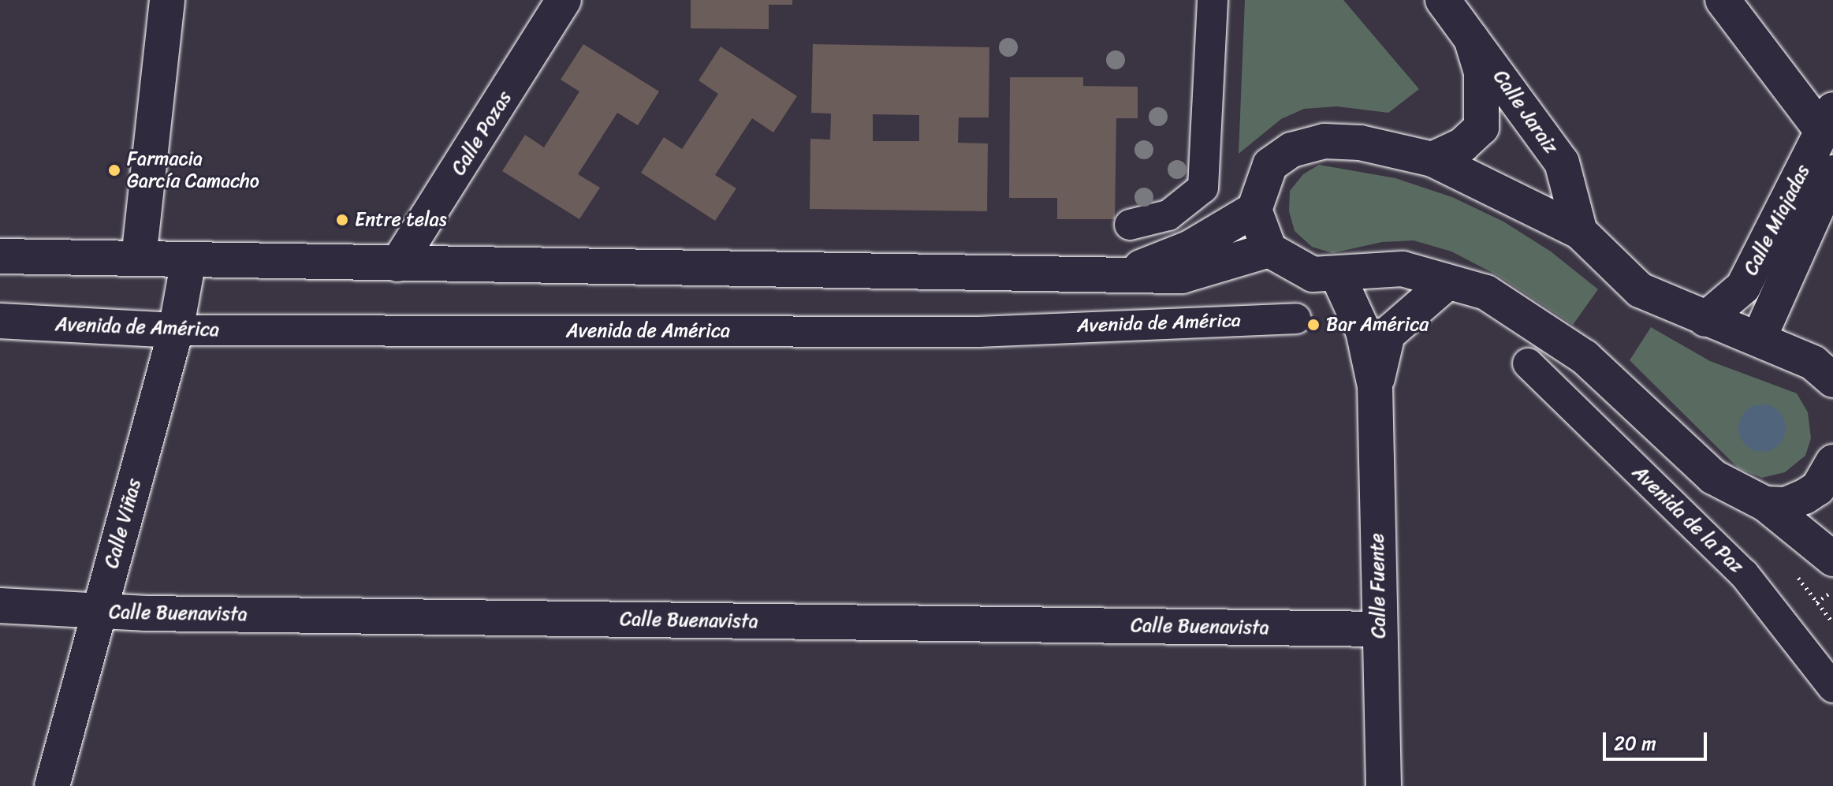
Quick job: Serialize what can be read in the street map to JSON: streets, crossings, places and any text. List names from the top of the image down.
{
  "streets": {
    "street": [
      "Calle Jaraiz",
      "Calle Pozas",
      "Calle Miajadas",
      "Avenida de América",
      "Avenida de la Paz",
      "Calle Viñas",
      "Calle Fuente",
      "Calle Buenavista"
    ]
  },
  "crossings": [
    ["Avenida de América", "Calle Viñas"],
    ["Calle Viñas", "Calle Buenavista"],
    ["Calle Fuente", "Calle Buenavista"]
  ],
  "places": ["Farmacia García Camacho", "Entre telas", "Bar América"],
  "scale_bar": "20 m"
}
